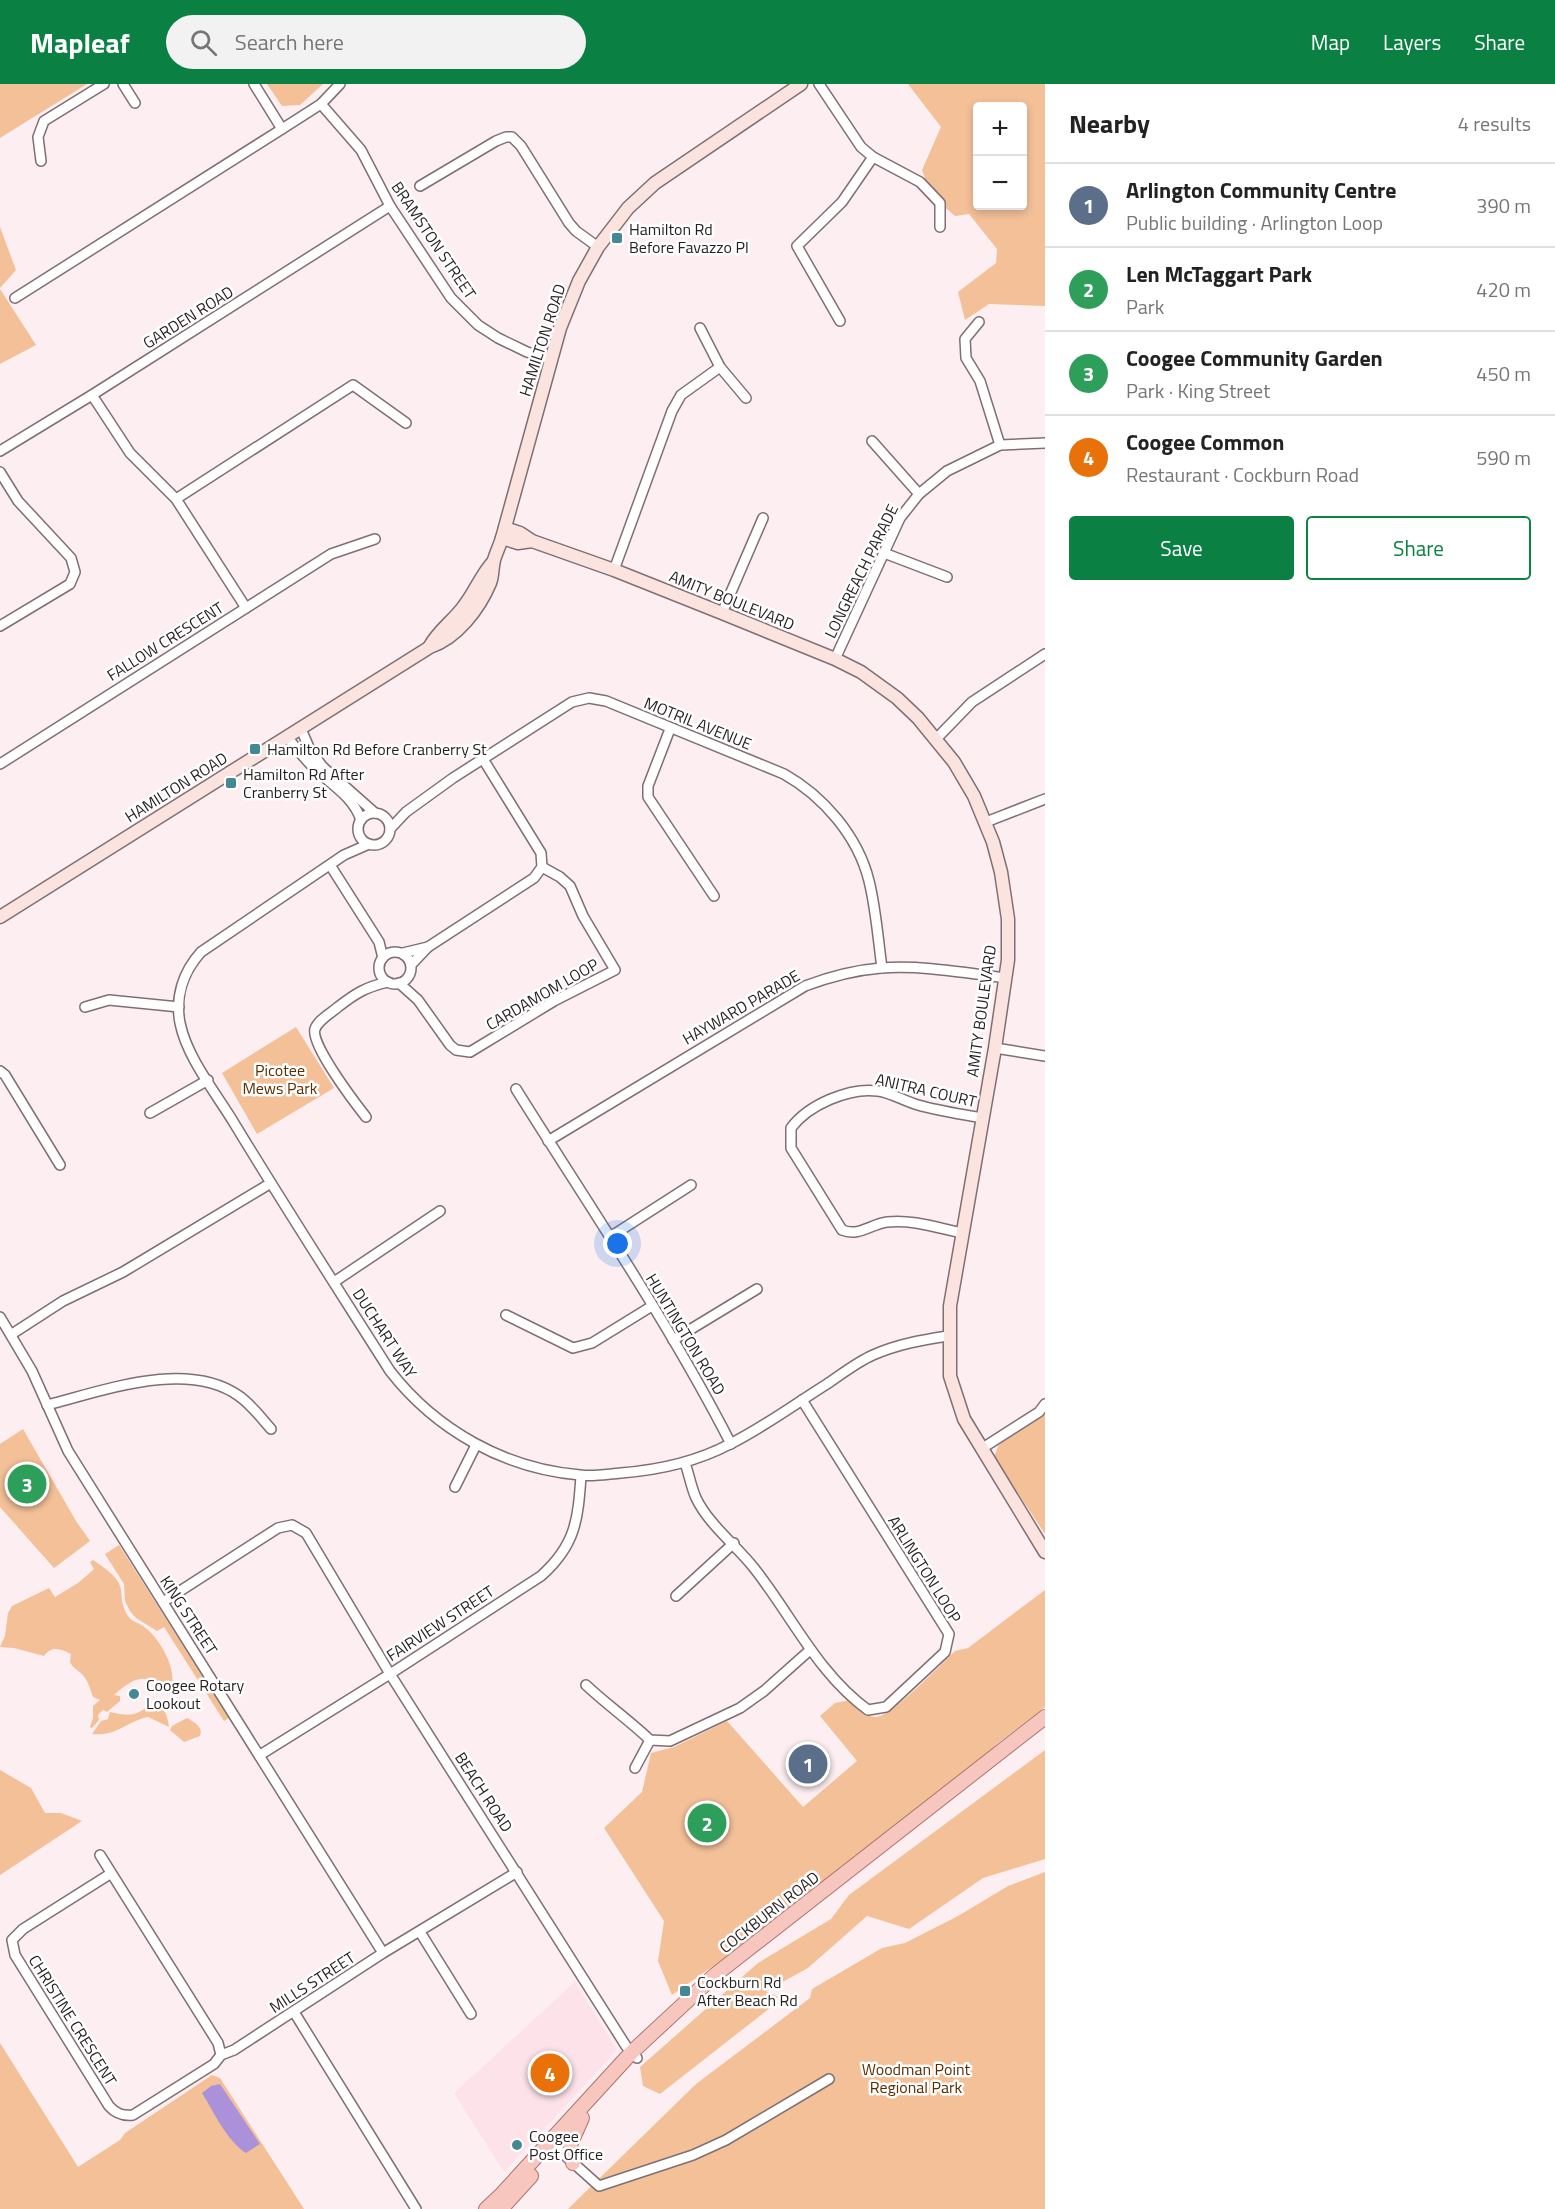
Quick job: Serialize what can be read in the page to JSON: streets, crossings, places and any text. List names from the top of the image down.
{
  "streets": {
    "main road": ["COCKBURN ROAD"],
    "street": [
      "BRAMSTON STREET",
      "GARDEN ROAD",
      "HAMILTON ROAD",
      "LONGREACH PARADE",
      "AMITY BOULEVARD",
      "FALLOW CRESCENT",
      "MOTRIL AVENUE",
      "CARDAMOM LOOP",
      "HAYWARD PARADE",
      "ANITRA COURT",
      "DUCHART WAY",
      "HUNTINGTON ROAD",
      "ARLINGTON LOOP",
      "KING STREET",
      "FAIRVIEW STREET",
      "BEACH ROAD",
      "MILLS STREET",
      "CHRISTINE CRESCENT"
    ]
  },
  "crossings": [
    ["BRAMSTON STREET", "GARDEN ROAD"],
    ["BRAMSTON STREET", "HAMILTON ROAD"],
    ["GARDEN ROAD", "FALLOW CRESCENT"],
    ["HAMILTON ROAD", "AMITY BOULEVARD"],
    ["LONGREACH PARADE", "AMITY BOULEVARD"],
    ["AMITY BOULEVARD", "HAYWARD PARADE"],
    ["AMITY BOULEVARD", "ANITRA COURT"],
    ["AMITY BOULEVARD", "DUCHART WAY"],
    ["MOTRIL AVENUE", "HAYWARD PARADE"],
    ["MOTRIL AVENUE", "DUCHART WAY"],
    ["HAYWARD PARADE", "HUNTINGTON ROAD"],
    ["DUCHART WAY", "HUNTINGTON ROAD"],
    ["DUCHART WAY", "ARLINGTON LOOP"],
    ["DUCHART WAY", "FAIRVIEW STREET"],
    ["KING STREET", "FAIRVIEW STREET"],
    ["KING STREET", "BEACH ROAD"],
    ["KING STREET", "MILLS STREET"],
    ["FAIRVIEW STREET", "BEACH ROAD"],
    ["BEACH ROAD", "COCKBURN ROAD"],
    ["BEACH ROAD", "MILLS STREET"],
    ["MILLS STREET", "CHRISTINE CRESCENT"]
  ],
  "parks": ["Picotee Mews Park", "Woodman Point Regional Park"],
  "places": {
    "transit": [
      "Hamilton Rd Before Favazzo Pl",
      "Hamilton Rd Before Cranberry St",
      "Hamilton Rd After Cranberry St",
      "Cockburn Rd After Beach Rd"
    ],
    "other": ["Coogee Rotary Lookout", "Coogee Post Office"]
  },
  "page": {
    "header": "Mapleaf",
    "search": "Search here",
    "nav": ["Map", "Layers", "Share"],
    "heading": ["Nearby", "4 results"],
    "map_buttons": ["+", "−"],
    "list": [
      {
        "mark": "1",
        "name": "Arlington Community Centre",
        "note": "Public building · Arlington Loop",
        "value": "390 m"
      },
      {
        "mark": "2",
        "name": "Len McTaggart Park",
        "note": "Park",
        "value": "420 m"
      },
      {
        "mark": "3",
        "name": "Coogee Community Garden",
        "note": "Park · King Street",
        "value": "450 m"
      },
      {
        "mark": "4",
        "name": "Coogee Common",
        "note": "Restaurant · Cockburn Road",
        "value": "590 m"
      }
    ],
    "buttons": ["Save", "Share"],
    "pins": [
      "3",
      "1",
      "2",
      "4"
    ]
  }
}
